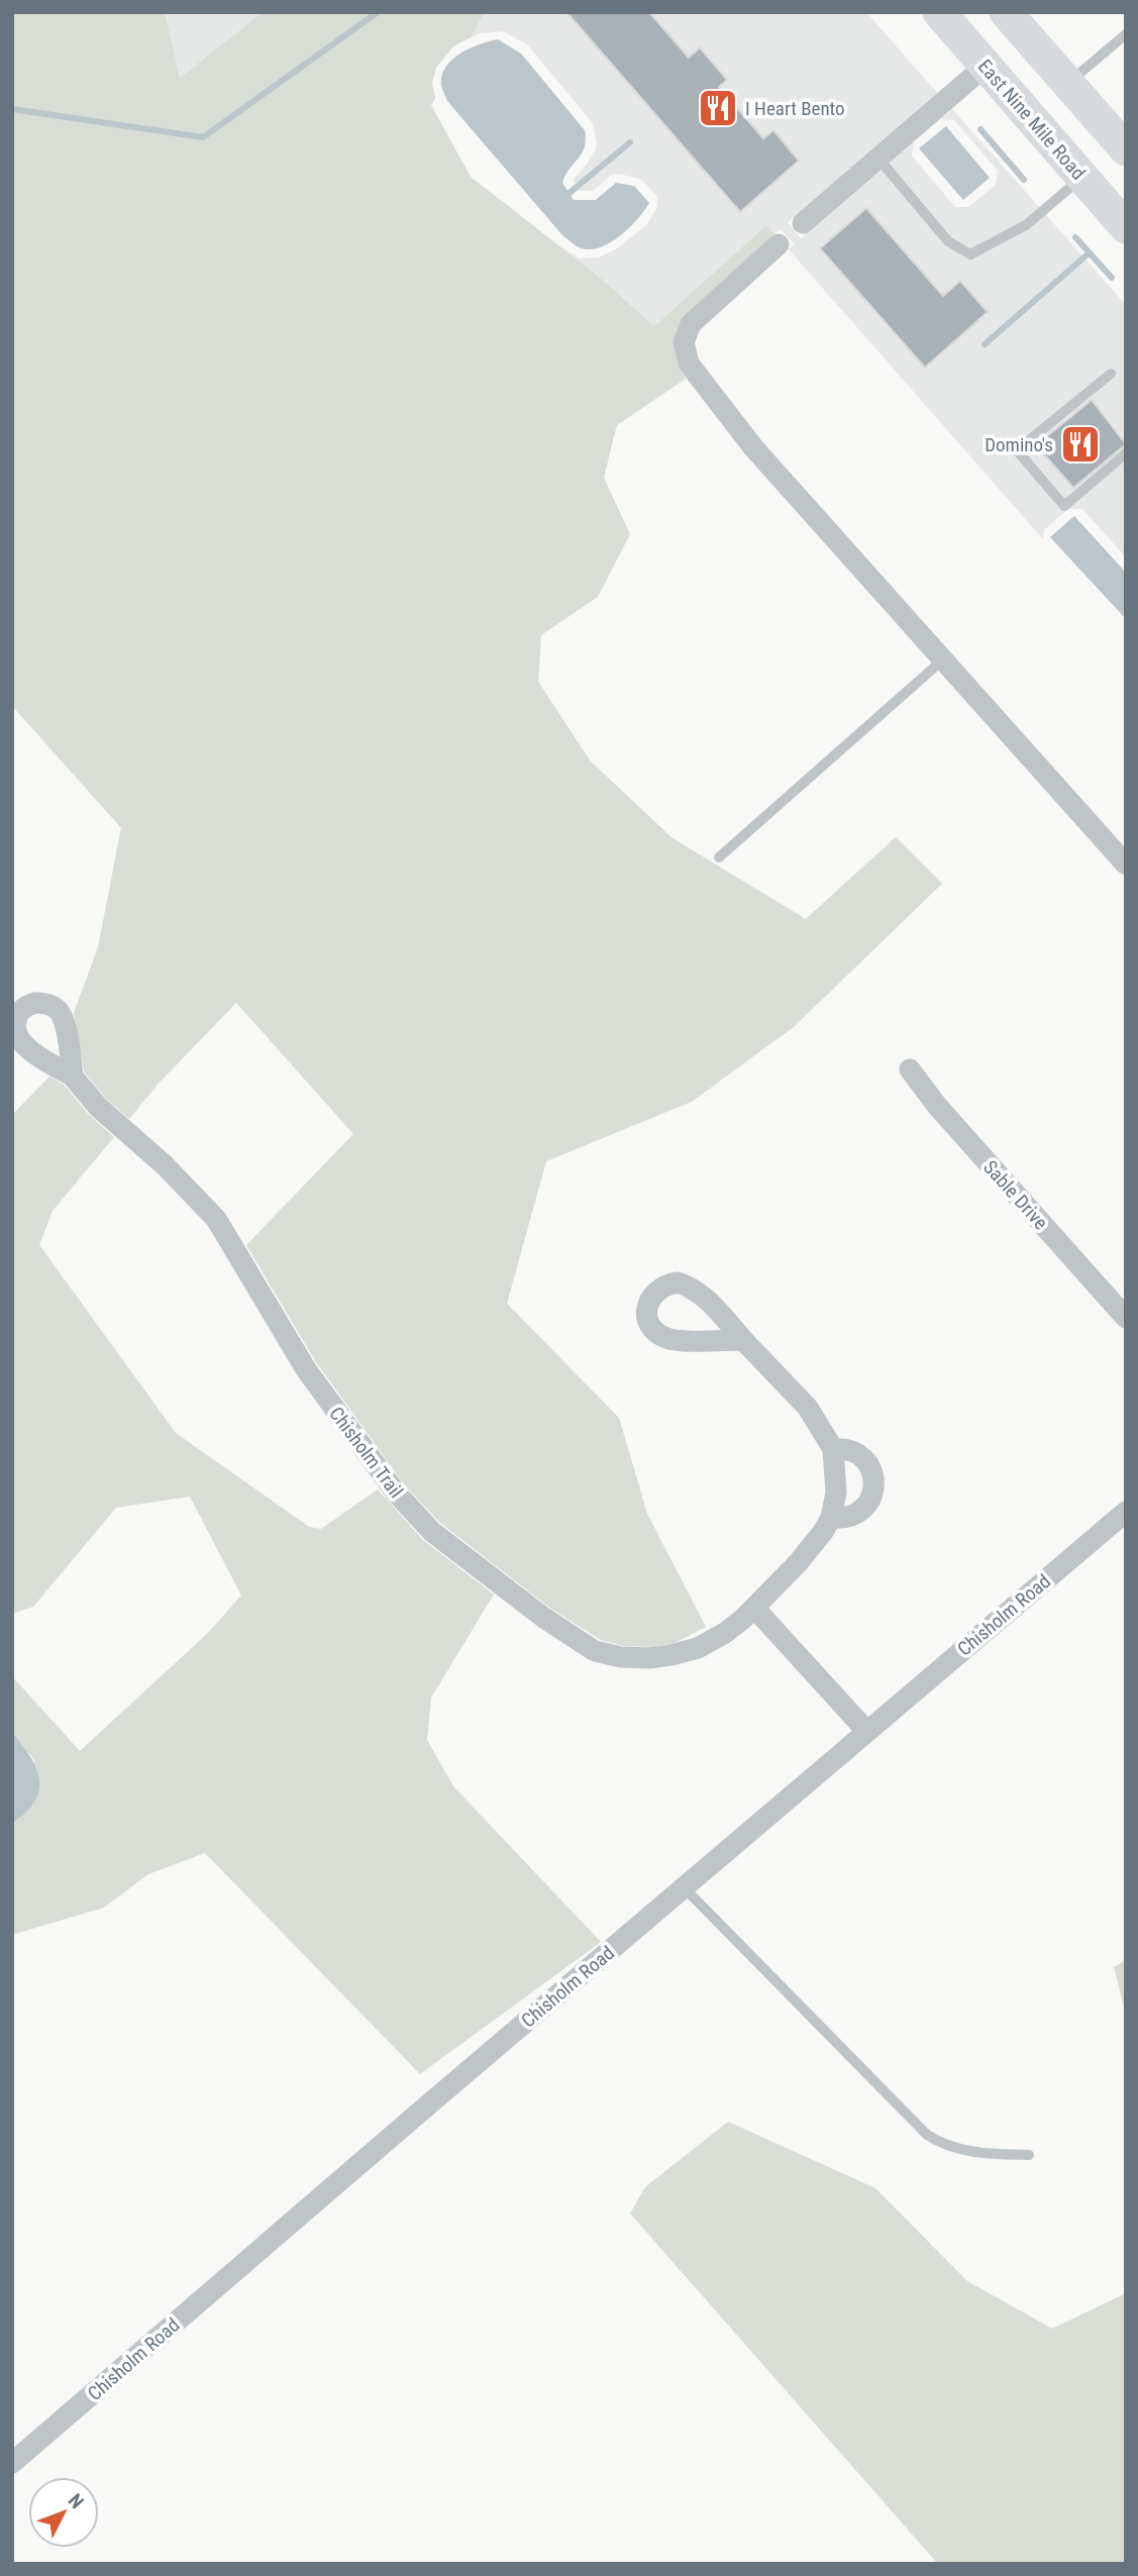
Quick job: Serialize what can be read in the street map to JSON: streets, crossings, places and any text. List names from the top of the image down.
{
  "streets": {
    "main road": ["East Nine Mile Road"],
    "street": ["Sable Drive", "Chisholm Trail", "Chisholm Road"]
  },
  "places": {
    "restaurant": ["I Heart Bento", "Domino's"]
  },
  "north": "top right"
}
